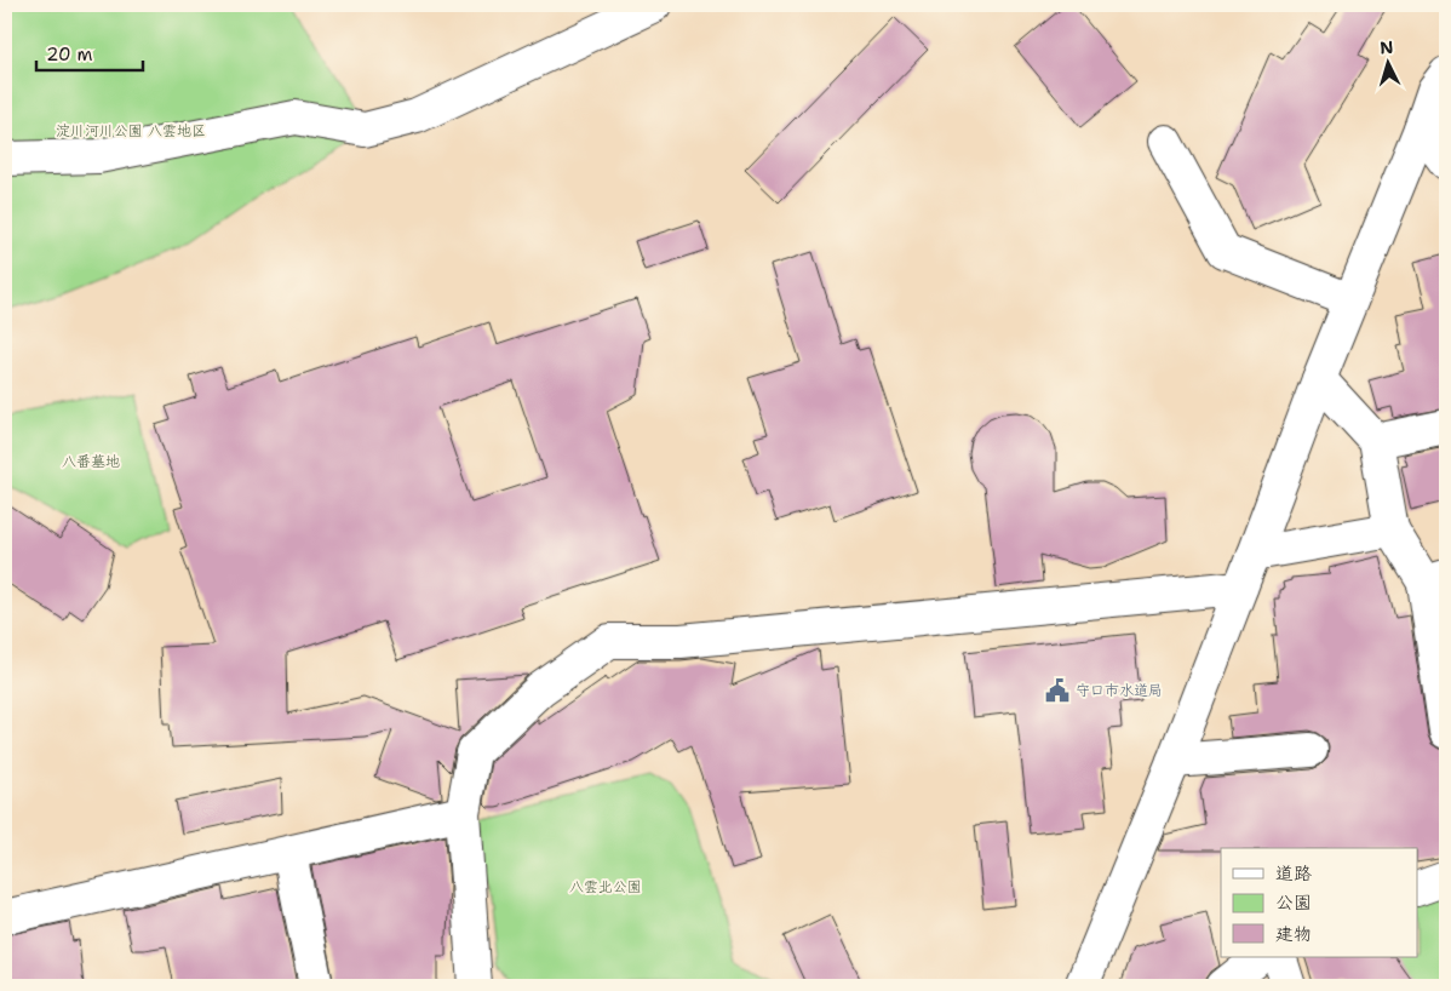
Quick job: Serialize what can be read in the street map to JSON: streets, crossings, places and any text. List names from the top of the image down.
{
  "parks": ["淀川河川公園 八雲地区", "八番墓地", "八雲北公園"],
  "places": {
    "public building": ["守口市水道局"]
  },
  "legend": ["道路", "公園", "建物"],
  "scale_bar": "20 m",
  "north": "top"
}
